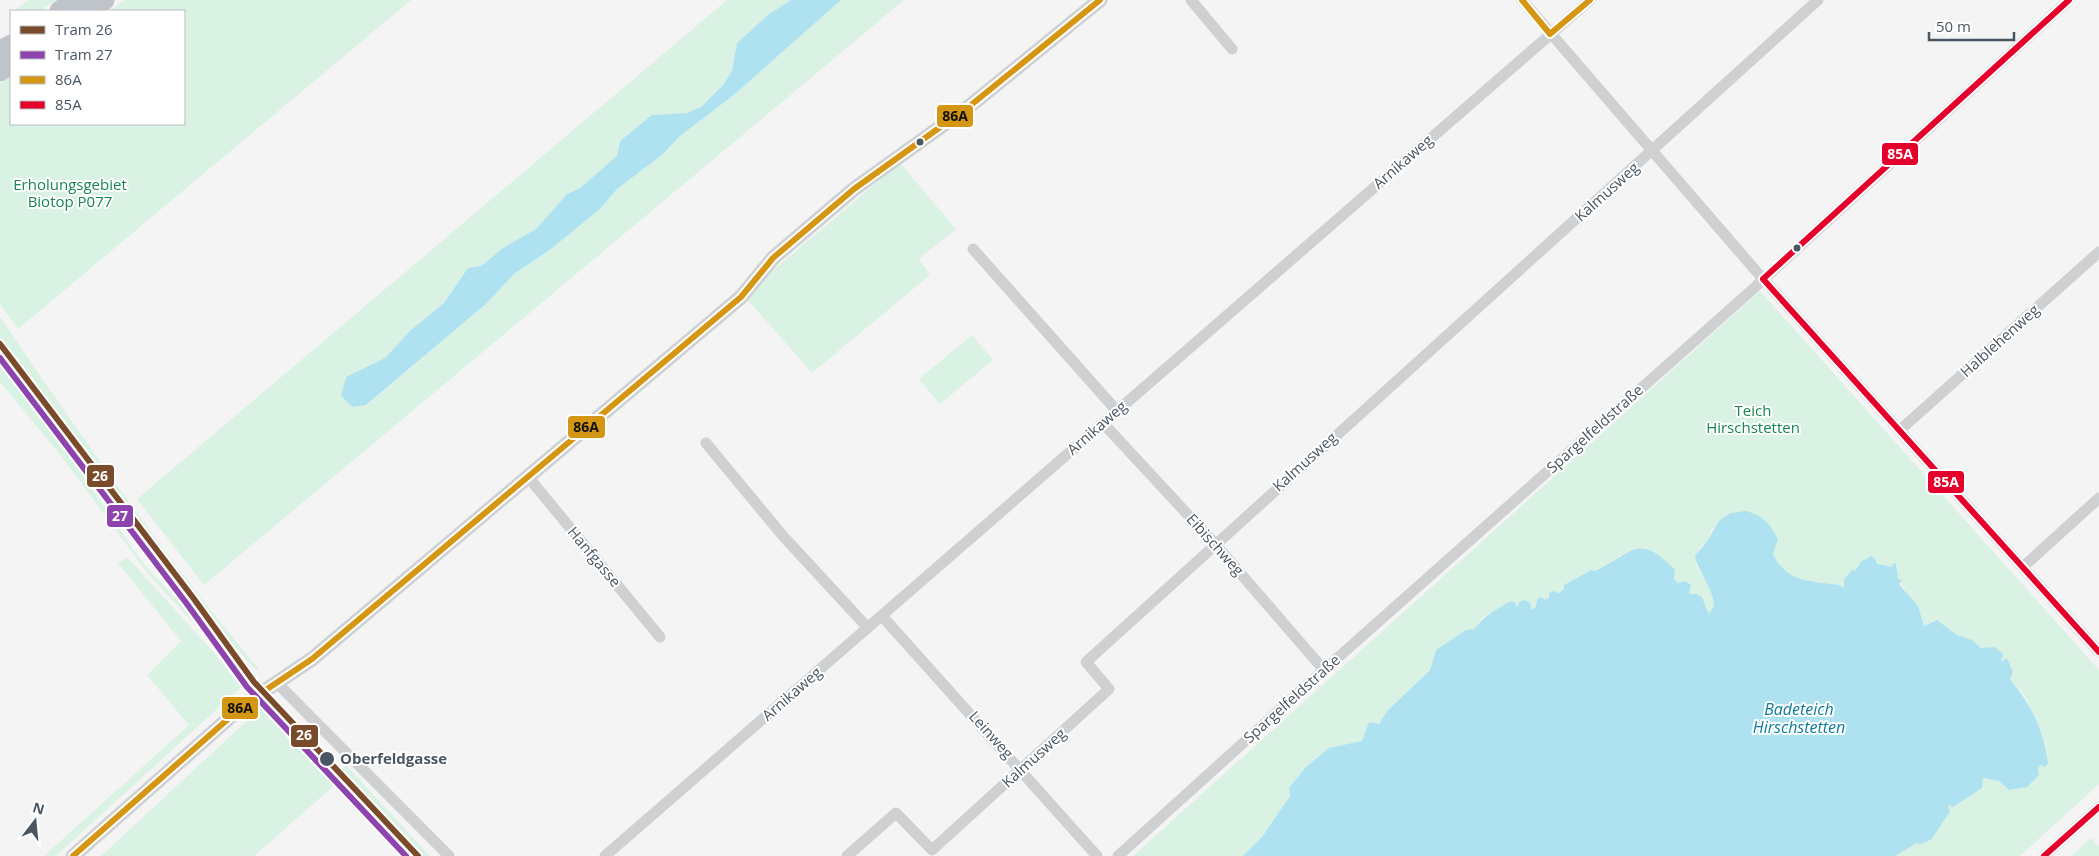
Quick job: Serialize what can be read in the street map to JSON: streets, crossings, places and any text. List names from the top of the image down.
{
  "streets": {
    "street": [
      "Arnikaweg",
      "Kalmusweg",
      "Halblehenweg",
      "Spargelfeldstraße",
      "Eibischweg",
      "Hanfgasse",
      "Leinweg"
    ]
  },
  "crossings": [
    ["Arnikaweg", "Eibischweg"],
    ["Arnikaweg", "Leinweg"],
    ["Kalmusweg", "Eibischweg"],
    ["Kalmusweg", "Leinweg"],
    ["Spargelfeldstraße", "Eibischweg"]
  ],
  "water": ["Badeteich Hirschstetten"],
  "parks": ["Erholungsgebiet Biotop P077", "Teich Hirschstetten"],
  "places": ["Oberfeldgasse"],
  "lines": [
    "transit line 86A",
    "transit line 85A",
    "tram line 26",
    "tram line 27"
  ],
  "legend": [
    "Tram 26",
    "Tram 27",
    "86A",
    "85A"
  ],
  "scale_bar": "50 m",
  "north": "top"
}
